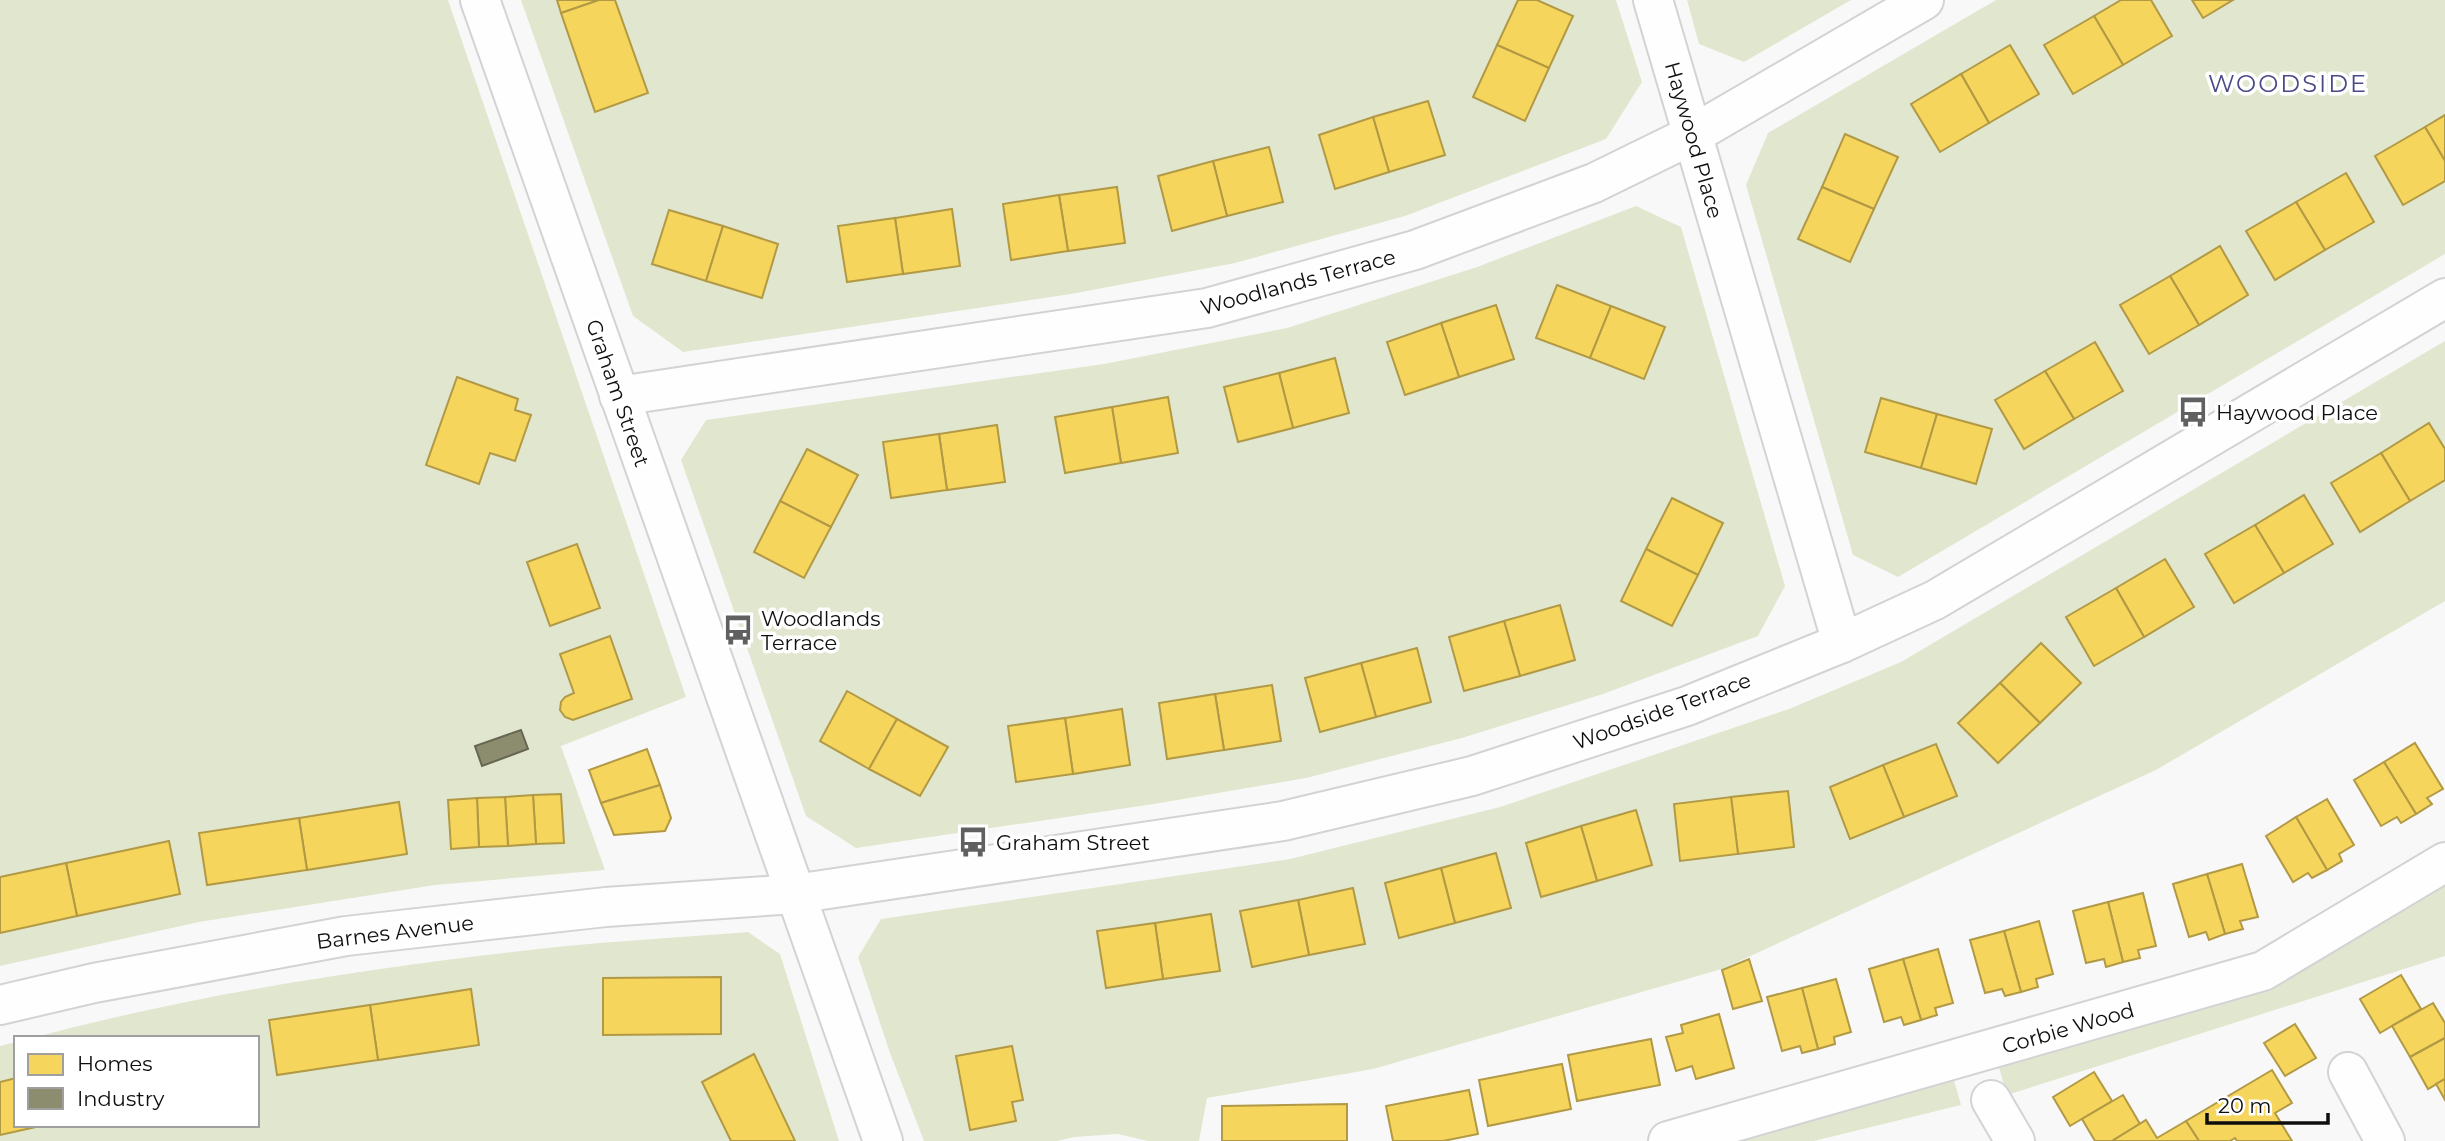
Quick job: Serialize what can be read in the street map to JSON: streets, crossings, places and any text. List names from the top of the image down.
{
  "streets": {
    "street": [
      "Haywood Place",
      "Woodlands Terrace",
      "Graham Street",
      "Woodside Terrace",
      "Barnes Avenue",
      "Corbie Wood"
    ]
  },
  "crossings": [
    ["Haywood Place", "Woodlands Terrace"],
    ["Haywood Place", "Woodside Terrace"],
    ["Woodlands Terrace", "Graham Street"],
    ["Graham Street", "Woodside Terrace"],
    ["Graham Street", "Barnes Avenue"],
    ["Woodside Terrace", "Barnes Avenue"]
  ],
  "districts": ["WOODSIDE"],
  "places": {
    "bus stop": ["Haywood Place", "Woodlands Terrace", "Graham Street"]
  },
  "legend": ["Homes", "Industry"],
  "scale_bar": "20 m"
}
